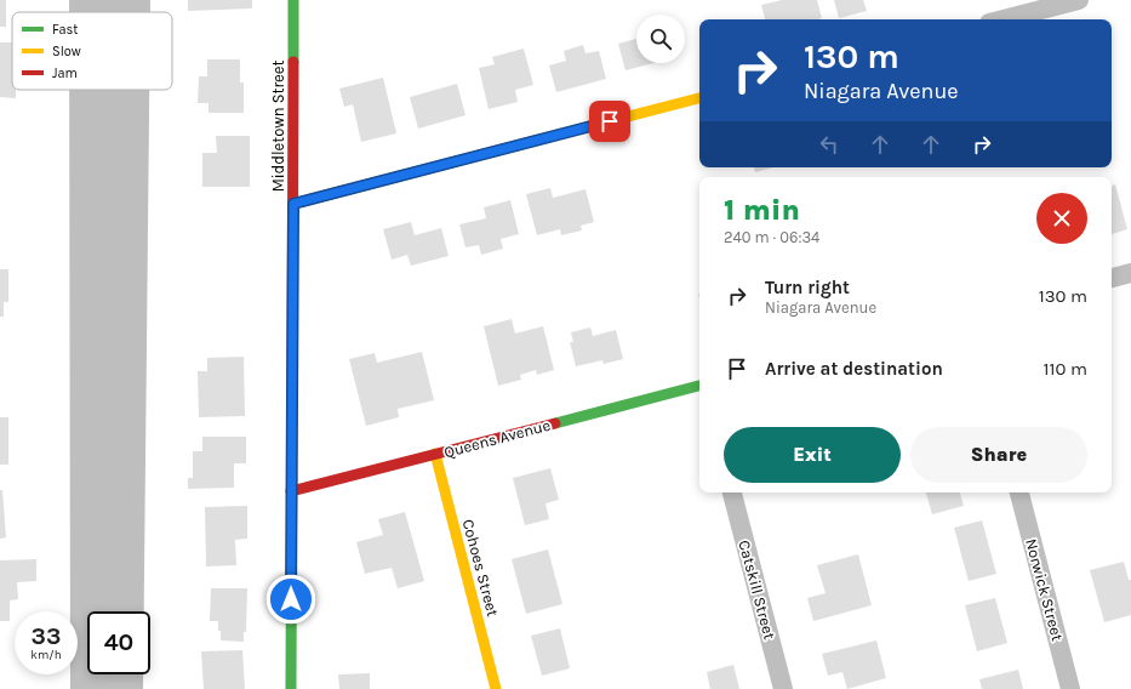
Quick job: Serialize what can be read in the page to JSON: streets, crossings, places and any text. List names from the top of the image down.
{
  "streets": {
    "street": [
      "Middletown Street",
      "Queens Avenue",
      "Cohoes Street",
      "Catskill Street",
      "Norwick Street"
    ]
  },
  "crossings": [
    ["Middletown Street", "Queens Avenue"],
    ["Queens Avenue", "Cohoes Street"]
  ],
  "legend": ["Fast", "Slow", "Jam"],
  "page": {
    "turn": ["130 m", "Niagara Avenue"],
    "heading": ["1 min", "240 m · 06:34"],
    "list": [
      {
        "name": "Turn right",
        "note": "Niagara Avenue",
        "value": "130 m"
      },
      {
        "name": "Arrive at destination",
        "value": "110 m"
      }
    ],
    "buttons": ["Exit", "Share"],
    "speed": "33 km/h",
    "limit": "40"
  }
}
